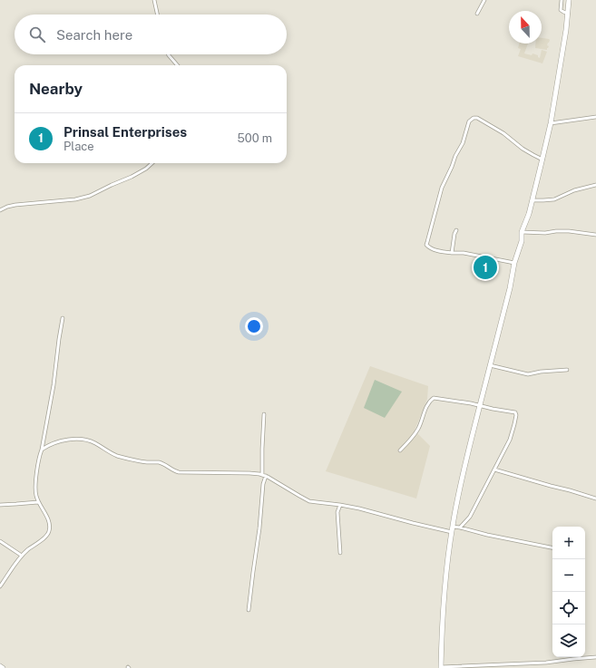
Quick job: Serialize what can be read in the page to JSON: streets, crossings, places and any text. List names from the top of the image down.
{
  "north": "top",
  "page": {
    "search": "Search here",
    "heading": "Nearby",
    "list": [
      {
        "mark": "1",
        "name": "Prinsal Enterprises",
        "note": "Place",
        "value": "500 m"
      }
    ],
    "pins": "1",
    "map_buttons": ["+", "−"]
  }
}
